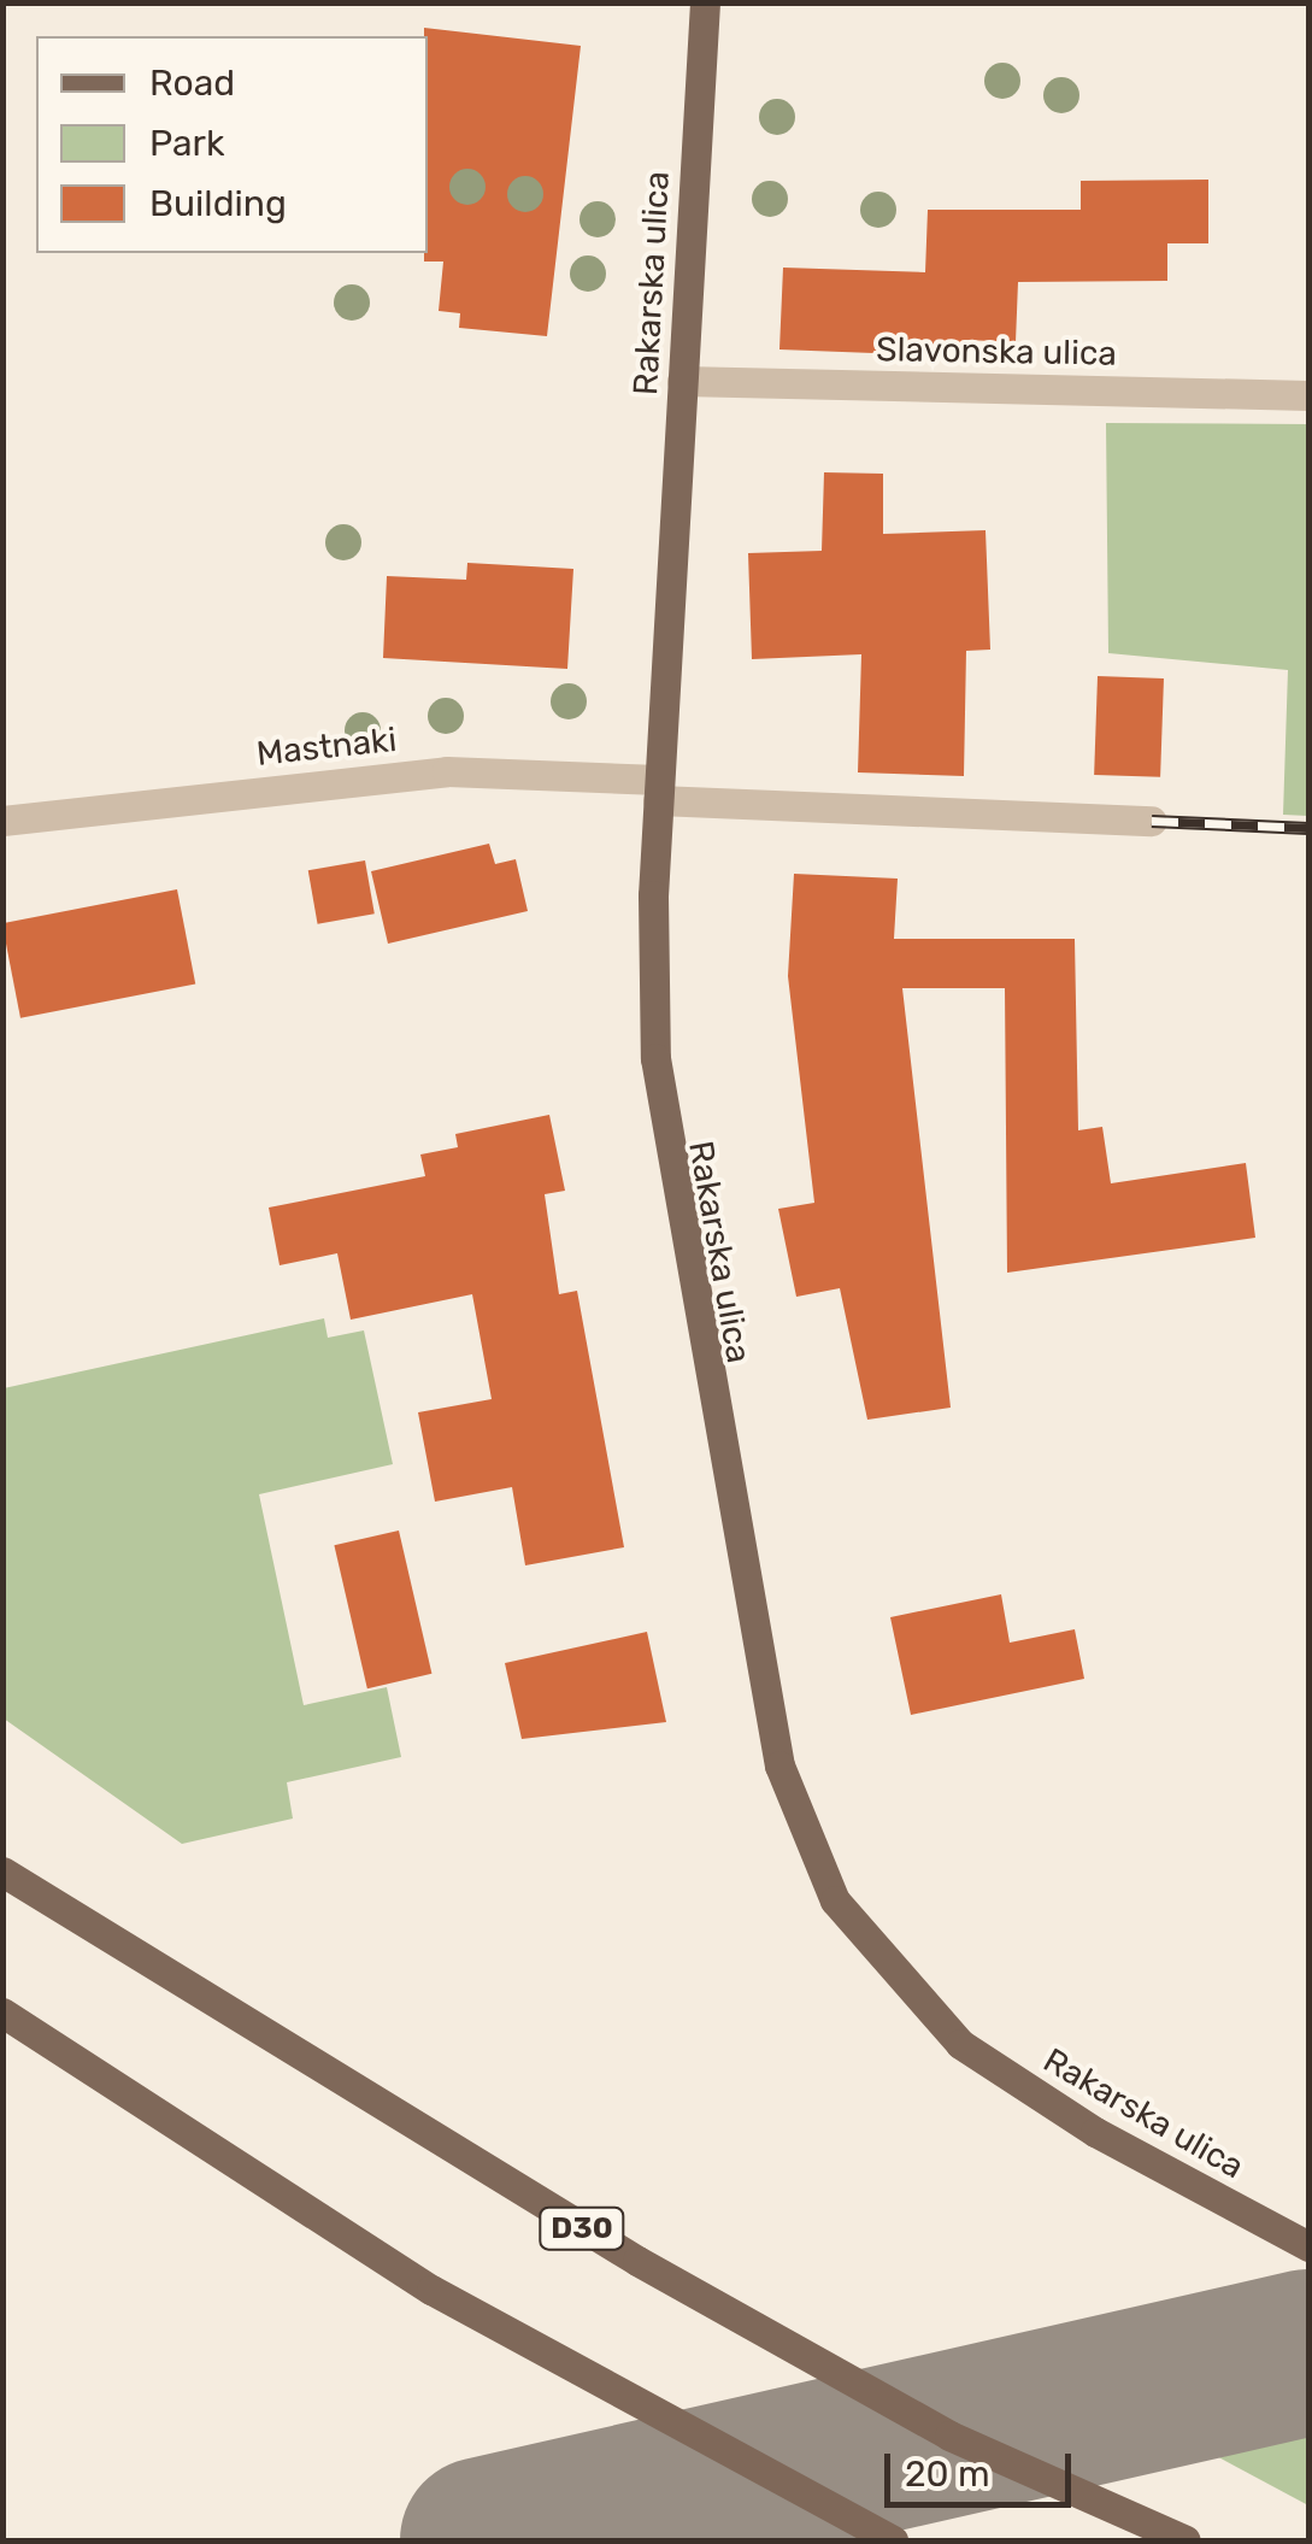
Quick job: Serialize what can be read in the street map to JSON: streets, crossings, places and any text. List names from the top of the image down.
{
  "streets": {
    "main road": ["Rakarska ulica", "D30"],
    "street": ["Slavonska ulica", "Mastnaki"]
  },
  "crossings": [
    ["Rakarska ulica", "Slavonska ulica"],
    ["Rakarska ulica", "Mastnaki"]
  ],
  "legend": ["Road", "Park", "Building"],
  "scale_bar": "20 m"
}
